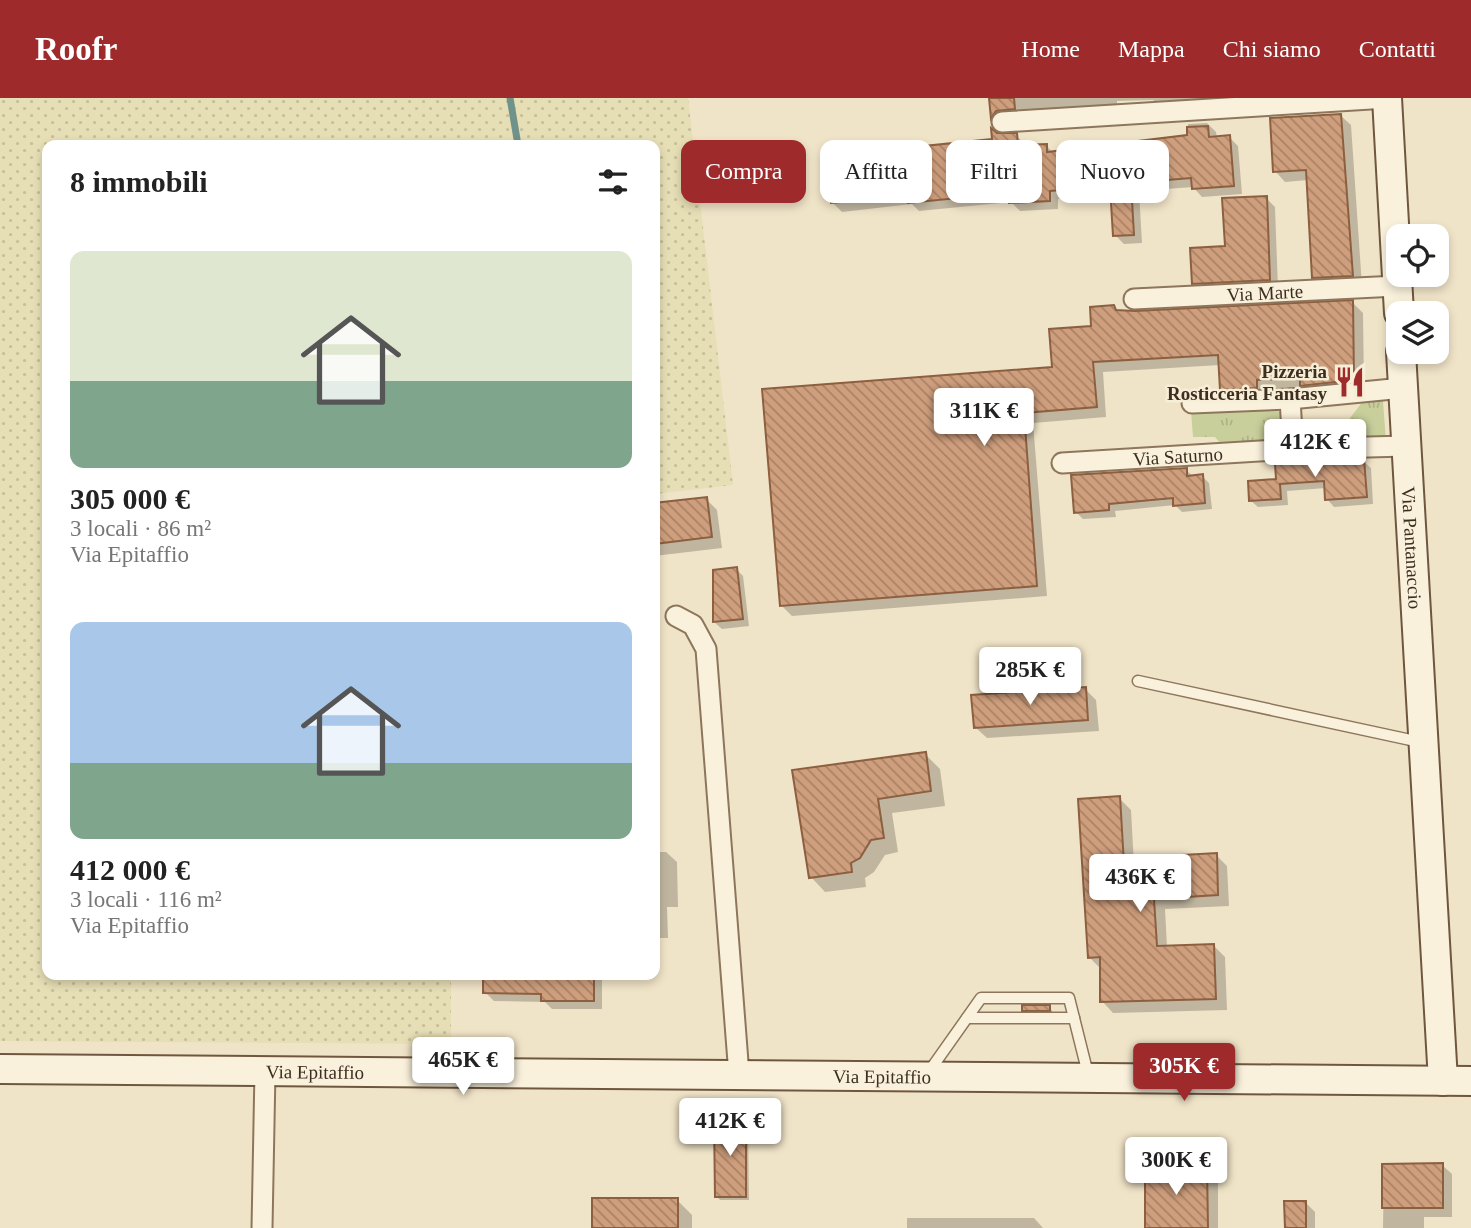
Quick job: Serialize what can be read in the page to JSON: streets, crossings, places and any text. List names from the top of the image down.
{
  "streets": {
    "main road": ["Via Pantanaccio", "Via Epitaffio"],
    "street": ["Via Marte", "Via Saturno"]
  },
  "crossings": [
    ["Via Saturno", "Via Pantanaccio"],
    ["Via Pantanaccio", "Via Epitaffio"]
  ],
  "places": {
    "restaurant": ["Pizzeria Rosticceria Fantasy"]
  },
  "page": {
    "header": "Roofr",
    "nav": [
      "Home",
      "Mappa",
      "Chi siamo",
      "Contatti"
    ],
    "chip": [
      "Compra",
      "Affitta",
      "Filtri",
      "Nuovo"
    ],
    "heading": "8 immobili",
    "list": [
      {
        "name": "305 000 €",
        "note": "3 locali · 86 m² · Via Epitaffio"
      },
      {
        "name": "412 000 €",
        "note": "3 locali · 116 m² · Via Epitaffio"
      }
    ],
    "price": [
      "311K €",
      "412K €",
      "285K €",
      "436K €",
      "465K €",
      "305K €",
      "412K €",
      "300K €"
    ]
  }
}
